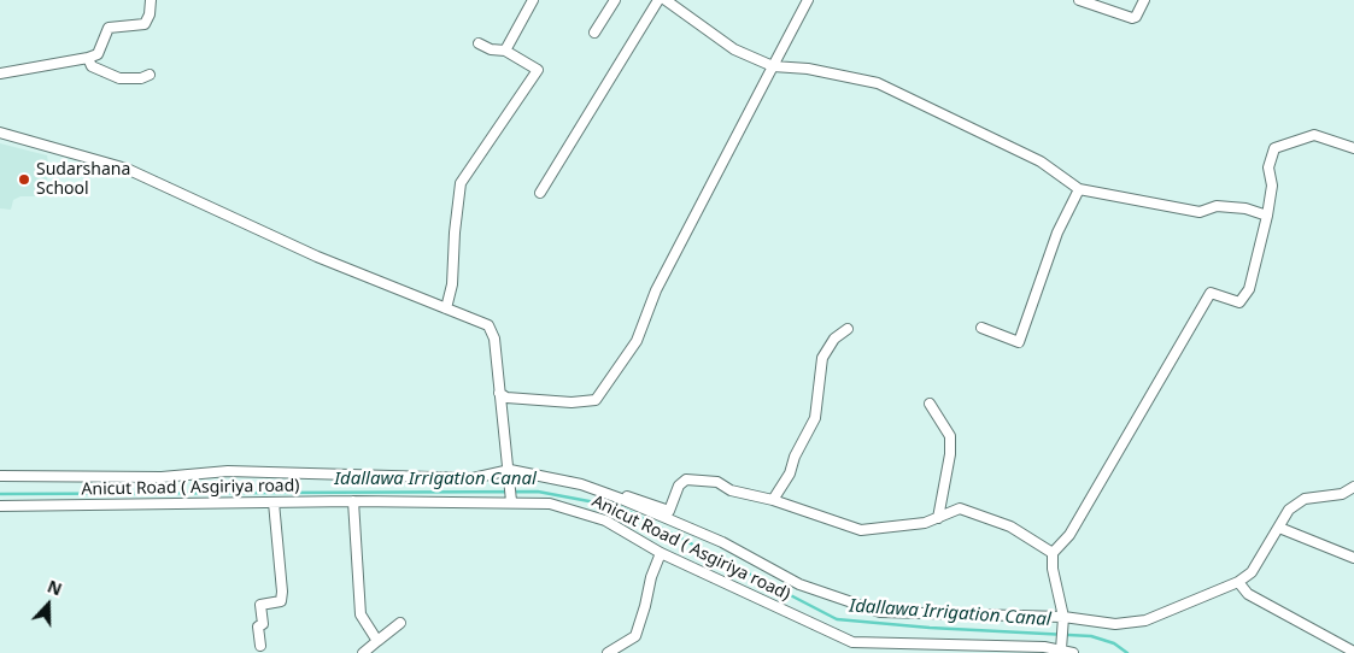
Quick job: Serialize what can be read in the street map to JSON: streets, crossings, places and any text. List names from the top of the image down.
{
  "streets": {
    "street": ["Anicut Road ( Asgiriya road)"]
  },
  "water": ["Idallawa Irrigation Canal"],
  "places": ["Sudarshana School"],
  "north": "top"
}
